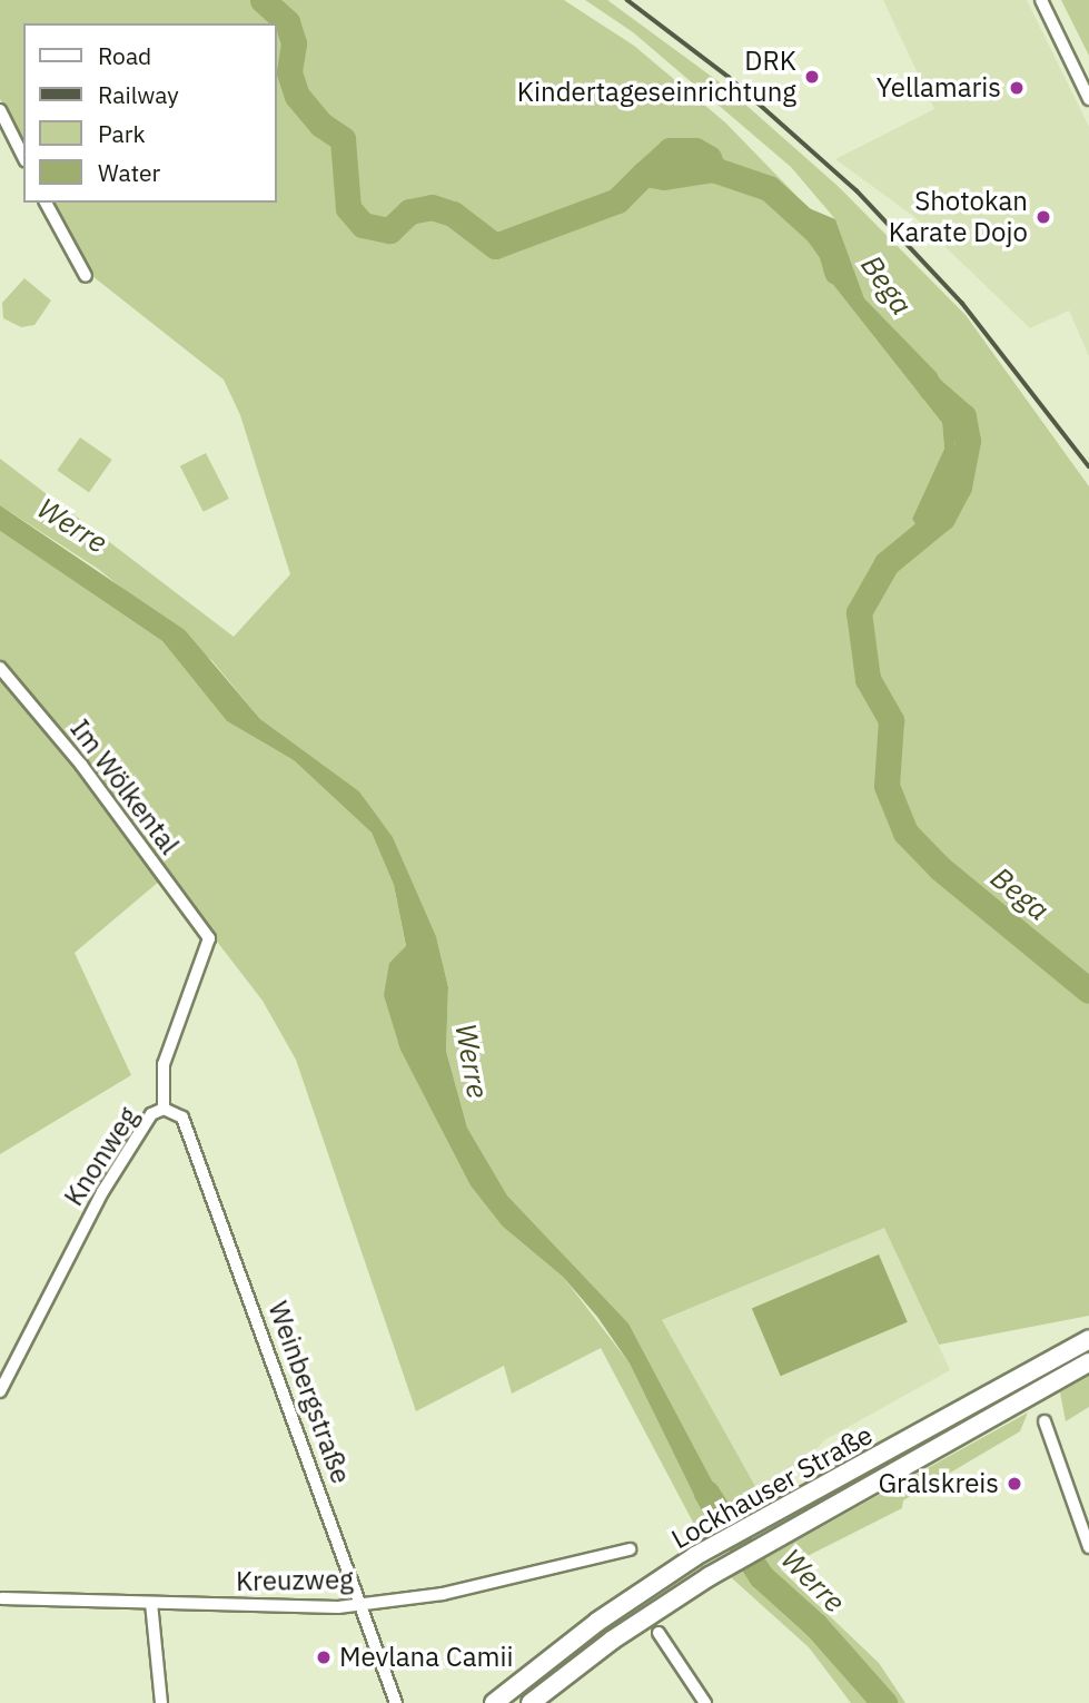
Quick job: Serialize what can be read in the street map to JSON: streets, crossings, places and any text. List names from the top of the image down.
{
  "streets": {
    "main road": ["Lockhauser Straße"],
    "street": [
      "Im Wölkental",
      "Knonweg",
      "Weinbergstraße",
      "Kreuzweg"
    ]
  },
  "crossings": [
    ["Im Wölkental", "Knonweg"],
    ["Knonweg", "Weinbergstraße"],
    ["Weinbergstraße", "Kreuzweg"]
  ],
  "water": ["Bega", "Werre"],
  "places": [
    "DRK Kindertageseinrichtung",
    "Yellamaris",
    "Shotokan Karate Dojo",
    "Gralskreis",
    "Mevlana Camii"
  ],
  "legend": [
    "Road",
    "Railway",
    "Park",
    "Water"
  ]
}
